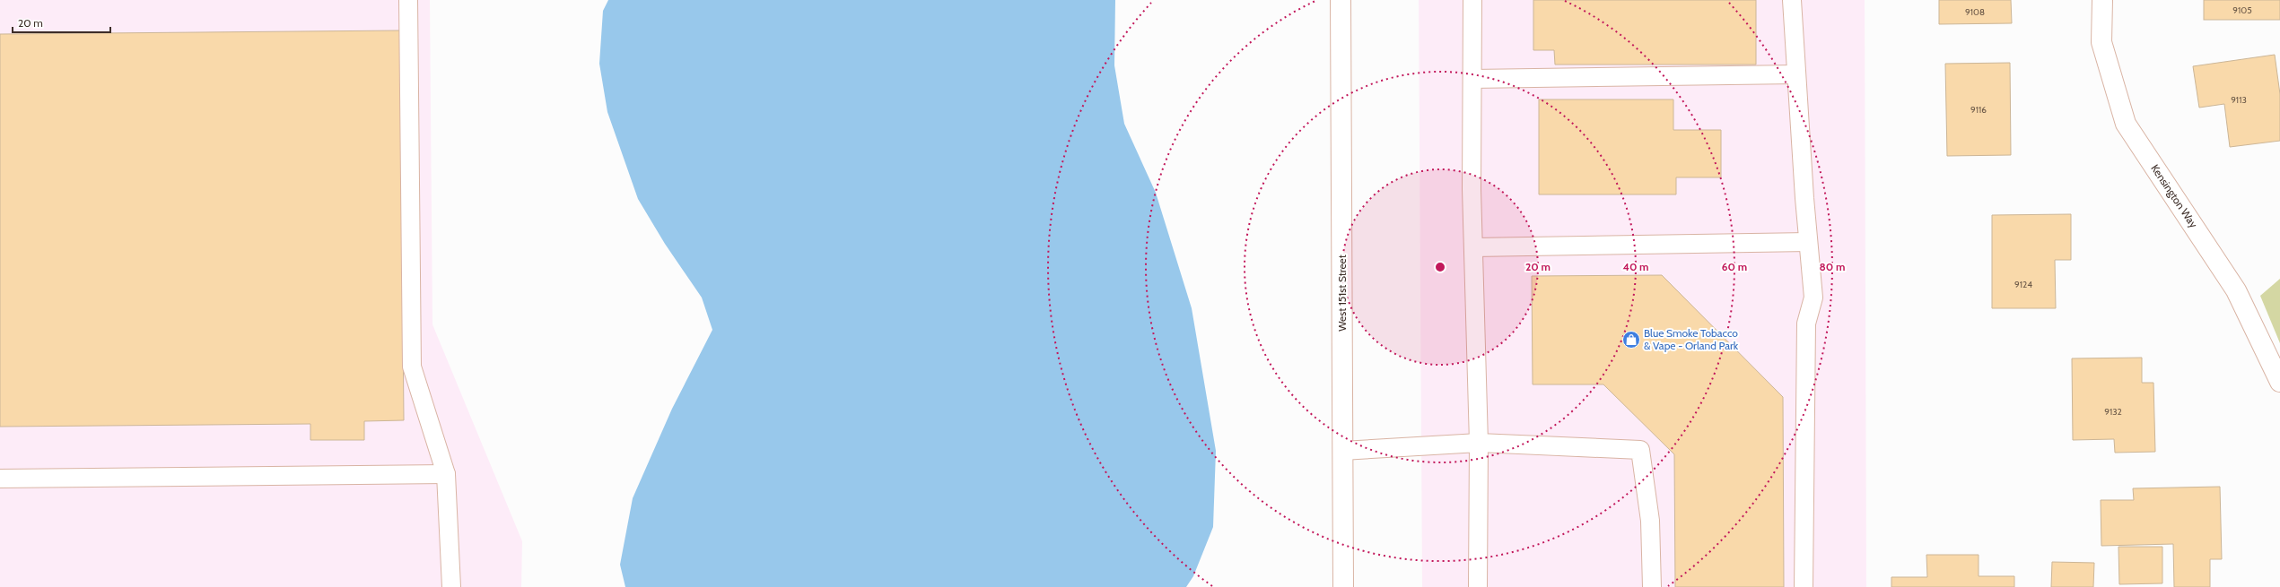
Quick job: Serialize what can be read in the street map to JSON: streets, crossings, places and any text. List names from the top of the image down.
{
  "streets": {
    "street": ["Kensington Way", "West 151st Street"]
  },
  "places": {
    "shop": ["Blue Smoke Tobacco & Vape - Orland Park"]
  },
  "house_numbers": [
    "9105",
    "9108",
    "9113",
    "9116",
    "9124",
    "9132"
  ],
  "scale_bar": "20 m",
  "rings": [
    "20 m",
    "40 m",
    "60 m",
    "80 m"
  ]
}
